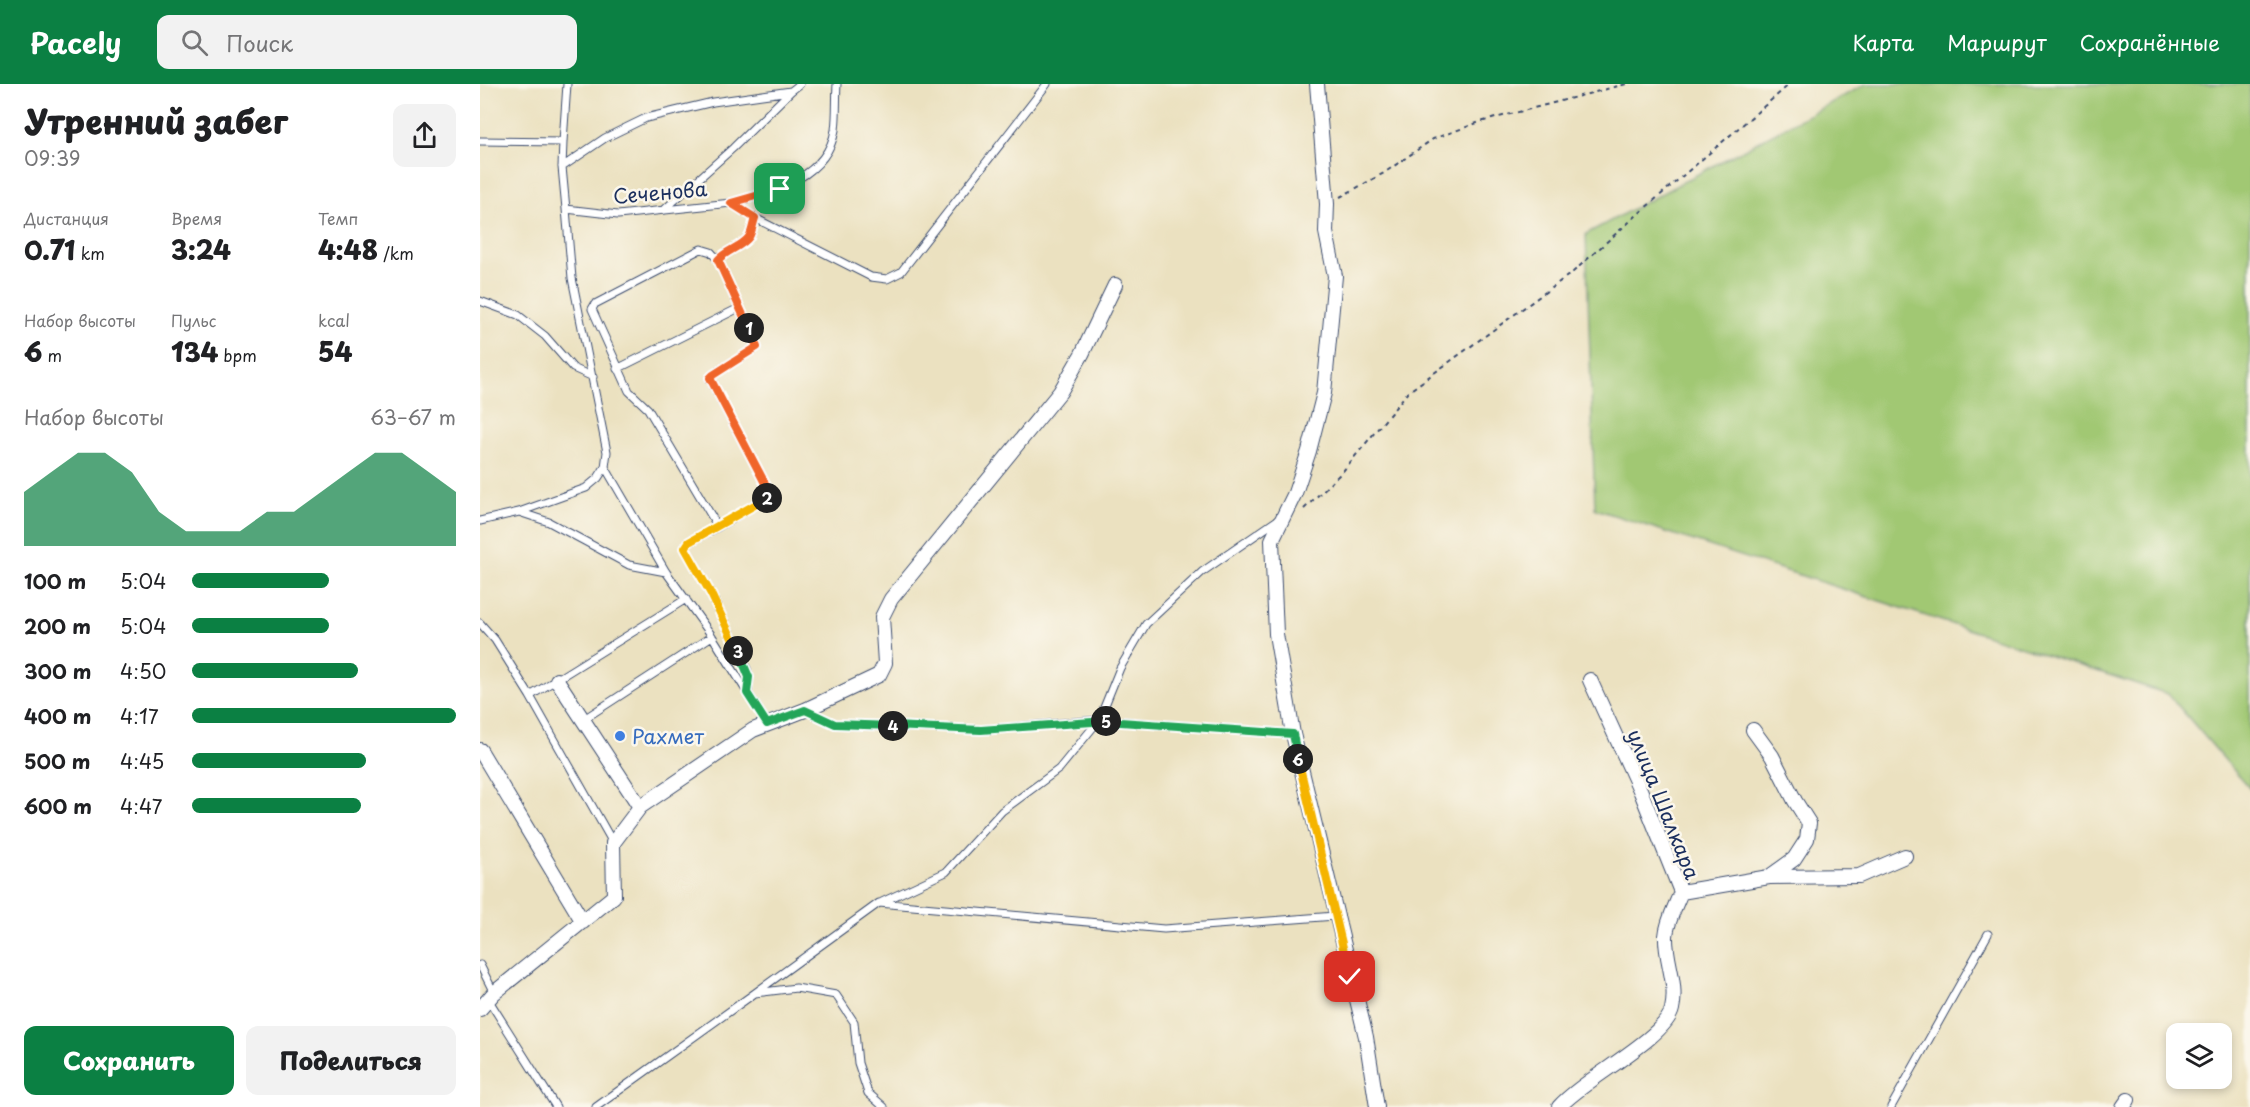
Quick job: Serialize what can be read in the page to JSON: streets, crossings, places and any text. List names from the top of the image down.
{
  "streets": {
    "street": ["улица Шалкара"],
    "lane": ["Сеченова"]
  },
  "places": ["Рахмет"],
  "page": {
    "header": "Pacely",
    "search": "Поиск",
    "nav": ["Карта", "Маршрут", "Сохранённые"],
    "heading": ["Утренний забег", "09:39"],
    "stats": [
      ["Дистанция", "0.71 km"],
      ["Время", "3:24"],
      ["Темп", "4:48 /km"],
      ["Набор высоты", "6 m"],
      ["Пульс", "134 bpm"],
      ["kcal", "54"]
    ],
    "pins": [
      "1",
      "2",
      "3",
      "5",
      "4",
      "6"
    ],
    "chart": ["Набор высоты", "63–67 m"],
    "list": [
      {
        "name": "100 m",
        "note": "5:04"
      },
      {
        "name": "200 m",
        "note": "5:04"
      },
      {
        "name": "300 m",
        "note": "4:50"
      },
      {
        "name": "400 m",
        "note": "4:17"
      },
      {
        "name": "500 m",
        "note": "4:45"
      },
      {
        "name": "600 m",
        "note": "4:47"
      }
    ],
    "buttons": ["Сохранить", "Поделиться"]
  }
}
